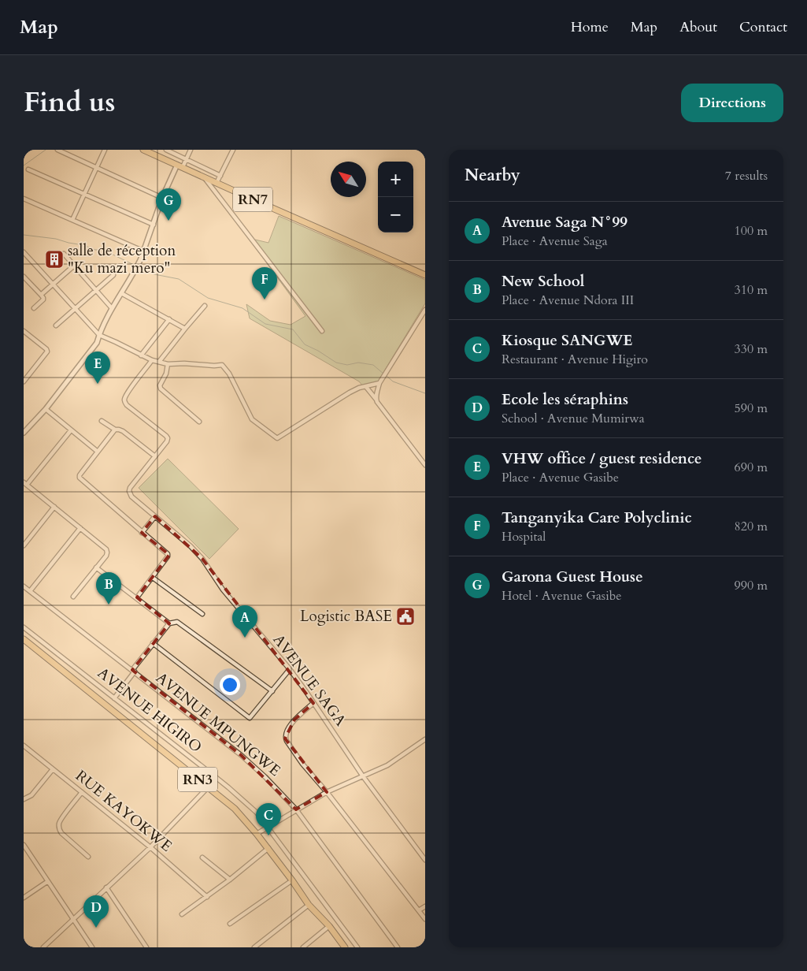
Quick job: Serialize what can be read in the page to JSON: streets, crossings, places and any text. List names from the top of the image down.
{
  "streets": {
    "main road": ["RN7", "RN3"],
    "street": [
      "AVENUE SAGA",
      "AVENUE HIGIRO",
      "AVENUE MPUNGWE",
      "RUE KAYOKWE"
    ]
  },
  "places": {
    "building": ["salle de réception \"Ku mazi mero\""],
    "public building": ["Logistic BASE"]
  },
  "north": "top left",
  "page": {
    "header": "Map",
    "nav": [
      "Home",
      "Map",
      "About",
      "Contact"
    ],
    "title": "Find us",
    "buttons": "Directions",
    "heading": ["Nearby", "7 results"],
    "map_buttons": ["+", "−"],
    "pins": [
      "G",
      "F",
      "E",
      "B",
      "A",
      "C",
      "D"
    ],
    "list": [
      {
        "mark": "A",
        "name": "Avenue Saga N°99",
        "note": "Place · Avenue Saga",
        "value": "100 m"
      },
      {
        "mark": "B",
        "name": "New School",
        "note": "Place · Avenue Ndora III",
        "value": "310 m"
      },
      {
        "mark": "C",
        "name": "Kiosque SANGWE",
        "note": "Restaurant · Avenue Higiro",
        "value": "330 m"
      },
      {
        "mark": "D",
        "name": "Ecole les séraphins",
        "note": "School · Avenue Mumirwa",
        "value": "590 m"
      },
      {
        "mark": "E",
        "name": "VHW office / guest residence",
        "note": "Place · Avenue Gasibe",
        "value": "690 m"
      },
      {
        "mark": "F",
        "name": "Tanganyika Care Polyclinic",
        "note": "Hospital",
        "value": "820 m"
      },
      {
        "mark": "G",
        "name": "Garona Guest House",
        "note": "Hotel · Avenue Gasibe",
        "value": "990 m"
      }
    ]
  }
}
